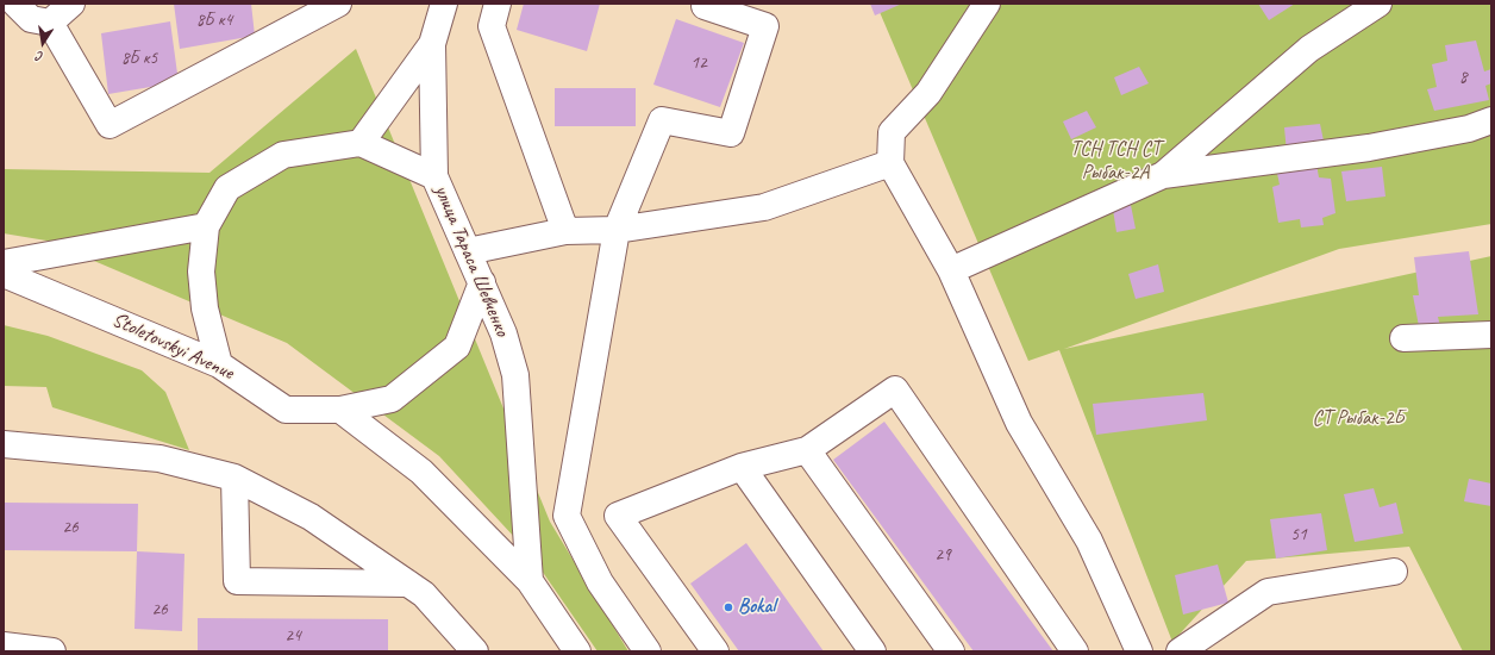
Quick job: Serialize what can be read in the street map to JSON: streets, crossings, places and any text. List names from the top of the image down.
{
  "streets": {
    "main road": ["улица Тараса Шевченко", "Stoletovskyi Avenue"]
  },
  "crossings": [
    ["улица Тараса Шевченко", "Stoletovskyi Avenue"]
  ],
  "parks": ["ТСН ТСН СТ Рыбак-2А", "СТ Рыбак-2Б"],
  "places": ["Bokal"],
  "house_numbers": [
    "8Б к4",
    "8Б к5",
    "12",
    "8",
    "26",
    "51",
    "29",
    "26",
    "24"
  ],
  "north": "bottom"
}
